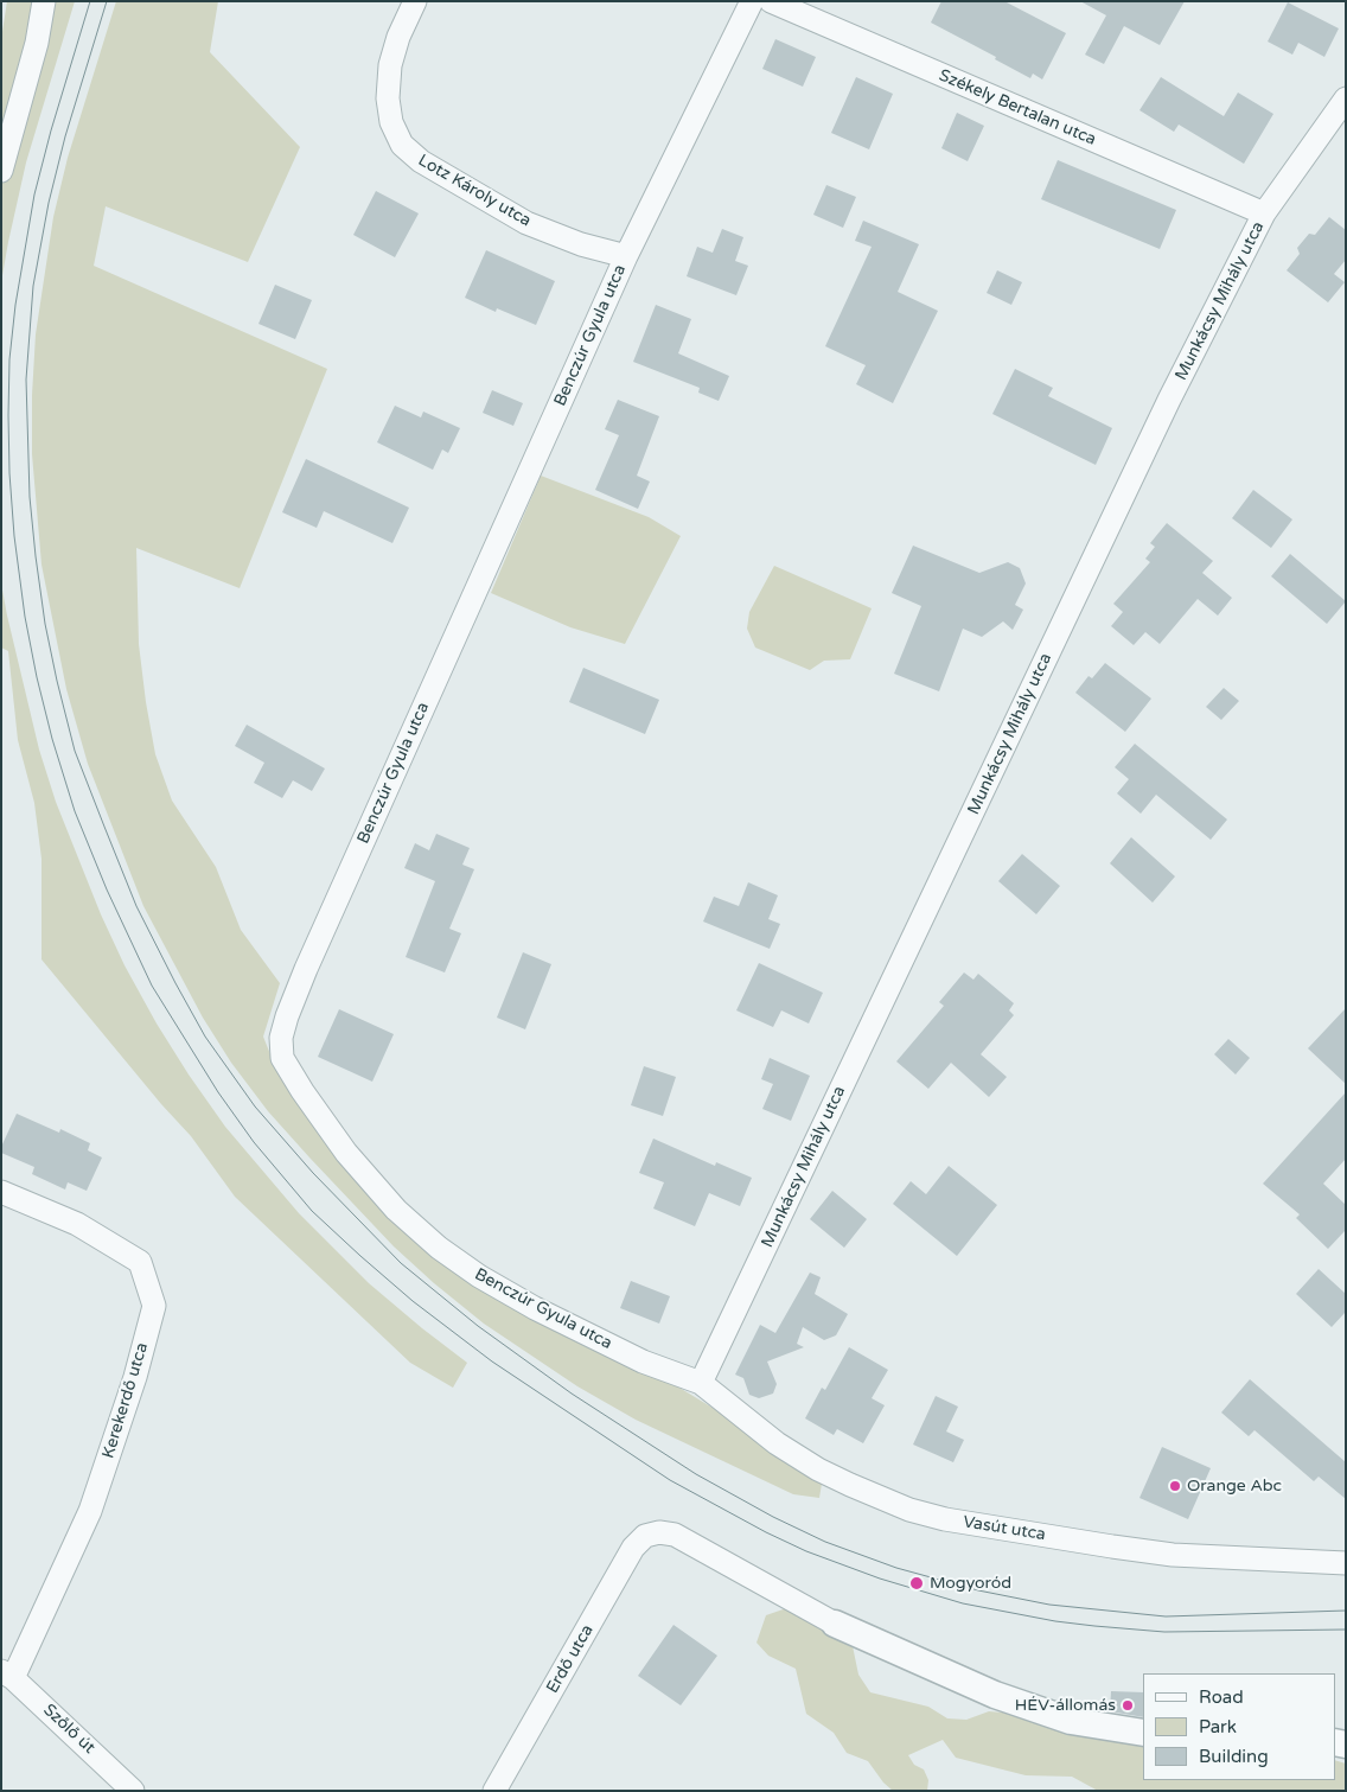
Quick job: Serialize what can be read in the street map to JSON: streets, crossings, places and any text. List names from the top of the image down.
{
  "streets": {
    "street": [
      "Székely Bertalan utca",
      "Lotz Károly utca",
      "Munkácsy Mihály utca",
      "Benczúr Gyula utca",
      "Kerekerdő utca",
      "Vasút utca",
      "Erdő utca",
      "Szőlő út"
    ]
  },
  "crossings": [
    ["Székely Bertalan utca", "Munkácsy Mihály utca"],
    ["Lotz Károly utca", "Benczúr Gyula utca"],
    ["Munkácsy Mihály utca", "Benczúr Gyula utca"],
    ["Munkácsy Mihály utca", "Vasút utca"],
    ["Benczúr Gyula utca", "Vasút utca"],
    ["Kerekerdő utca", "Szőlő út"]
  ],
  "places": ["Orange Abc", "Mogyoród", "HÉV-állomás"],
  "legend": ["Road", "Park", "Building"]
}
